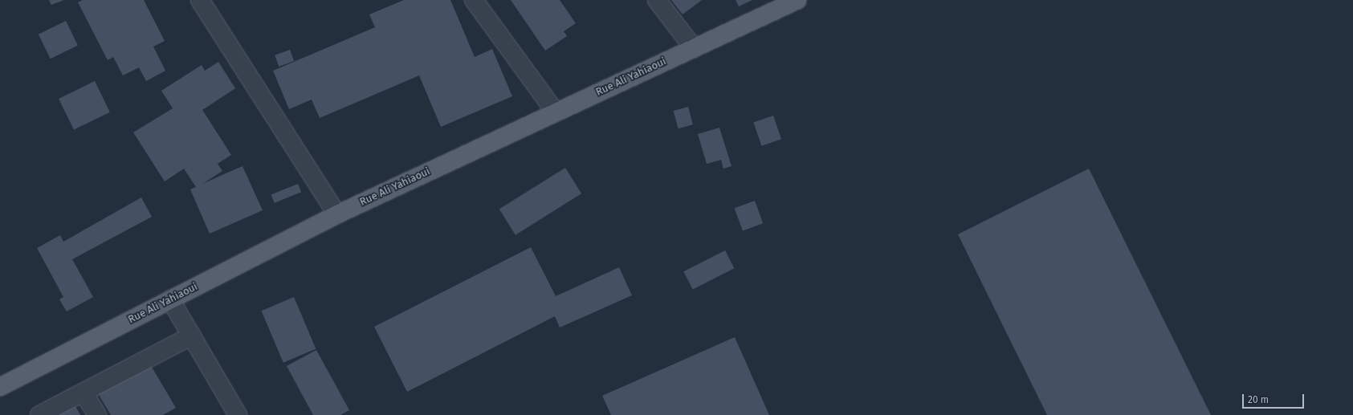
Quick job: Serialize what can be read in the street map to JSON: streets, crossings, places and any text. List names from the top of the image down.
{
  "streets": {
    "main road": ["Rue Ali Yahiaoui"]
  },
  "scale_bar": "20 m"
}
